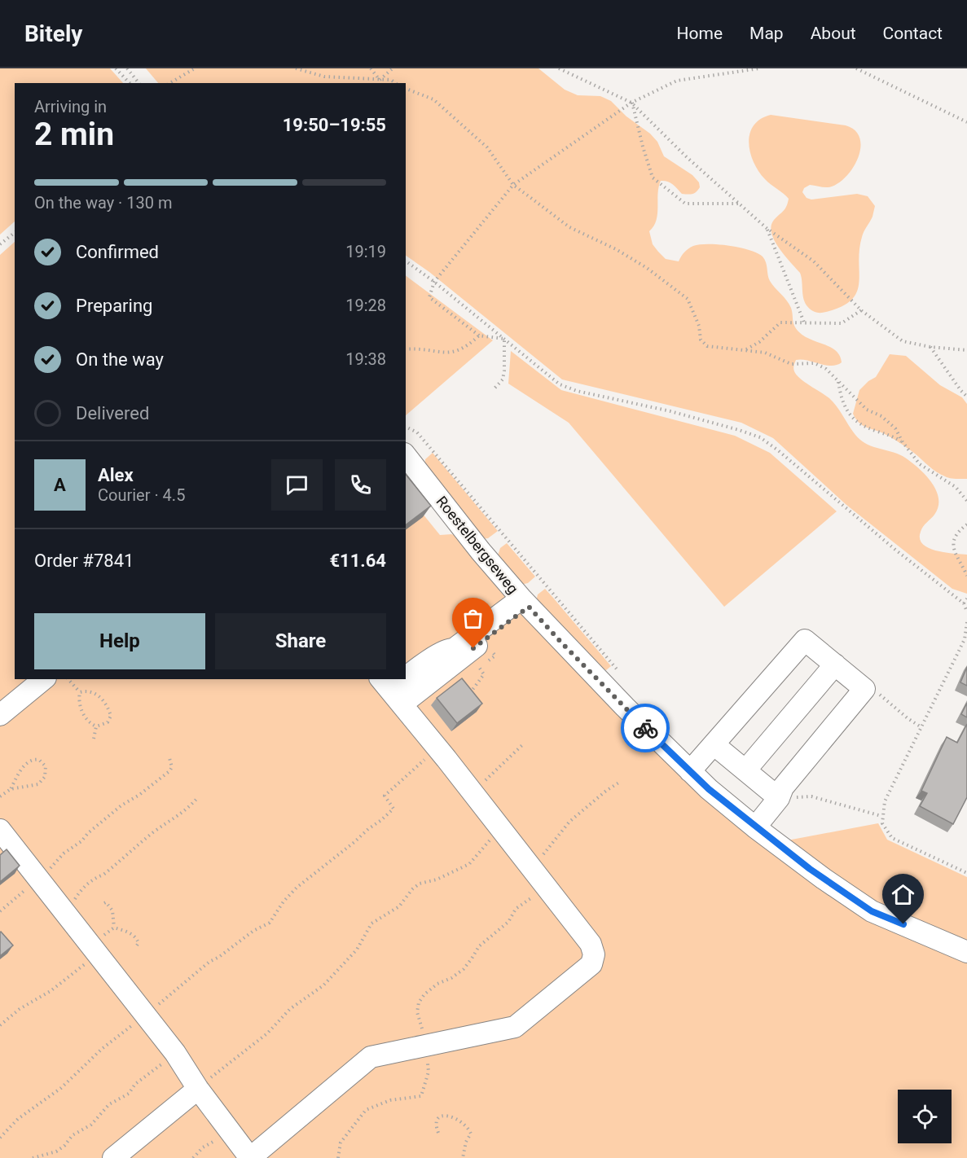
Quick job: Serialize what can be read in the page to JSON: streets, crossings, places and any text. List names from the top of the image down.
{
  "streets": {
    "street": ["Roestelbergseweg"]
  },
  "page": {
    "header": "Bitely",
    "nav": [
      "Home",
      "Map",
      "About",
      "Contact"
    ],
    "heading": ["2 min", "Arriving in", "19:50–19:55"],
    "panel": [
      "Alex",
      "Courier · 4.5",
      "Order #7841",
      "€11.64"
    ],
    "bar": "On the way · 130 m",
    "list": [
      ["Confirmed", "19:19"],
      ["Preparing", "19:28"],
      ["On the way", "19:38"],
      "Delivered"
    ],
    "round": "A",
    "buttons": ["Help", "Share"]
  }
}
